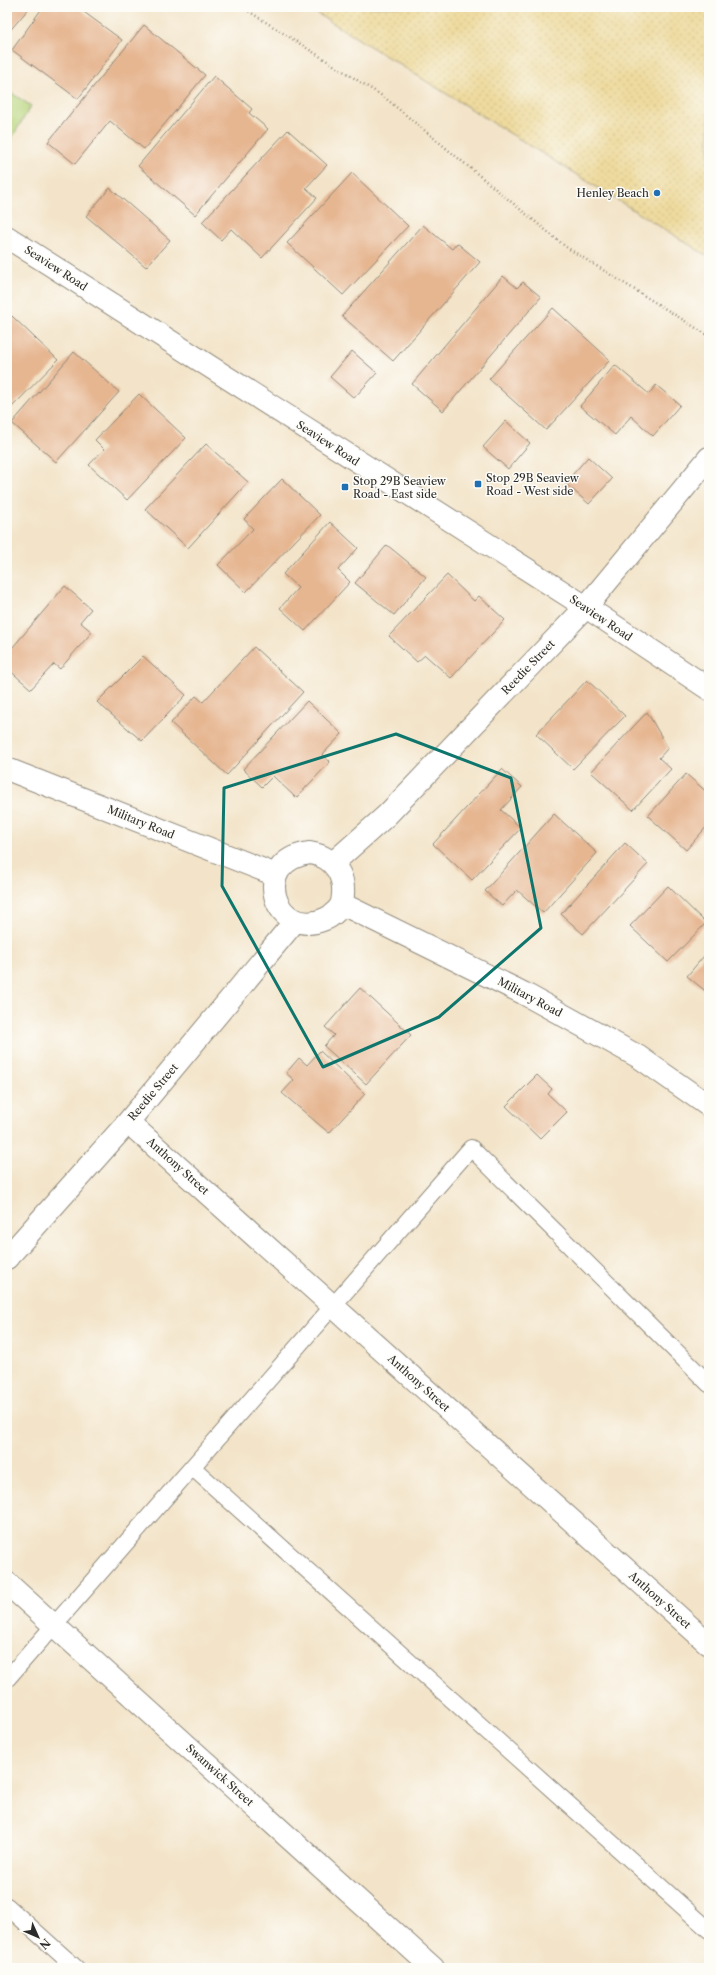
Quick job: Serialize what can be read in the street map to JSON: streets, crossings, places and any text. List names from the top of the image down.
{
  "streets": {
    "street": [
      "Seaview Road",
      "Reedie Street",
      "Military Road",
      "Anthony Street",
      "Swanwick Street"
    ]
  },
  "crossings": [
    ["Seaview Road", "Reedie Street"],
    ["Reedie Street", "Military Road"],
    ["Reedie Street", "Anthony Street"]
  ],
  "places": {
    "other": ["Henley Beach"],
    "transit": ["Stop 29B Seaview Road - West side", "Stop 29B Seaview Road - East side"]
  },
  "north": "bottom right"
}
